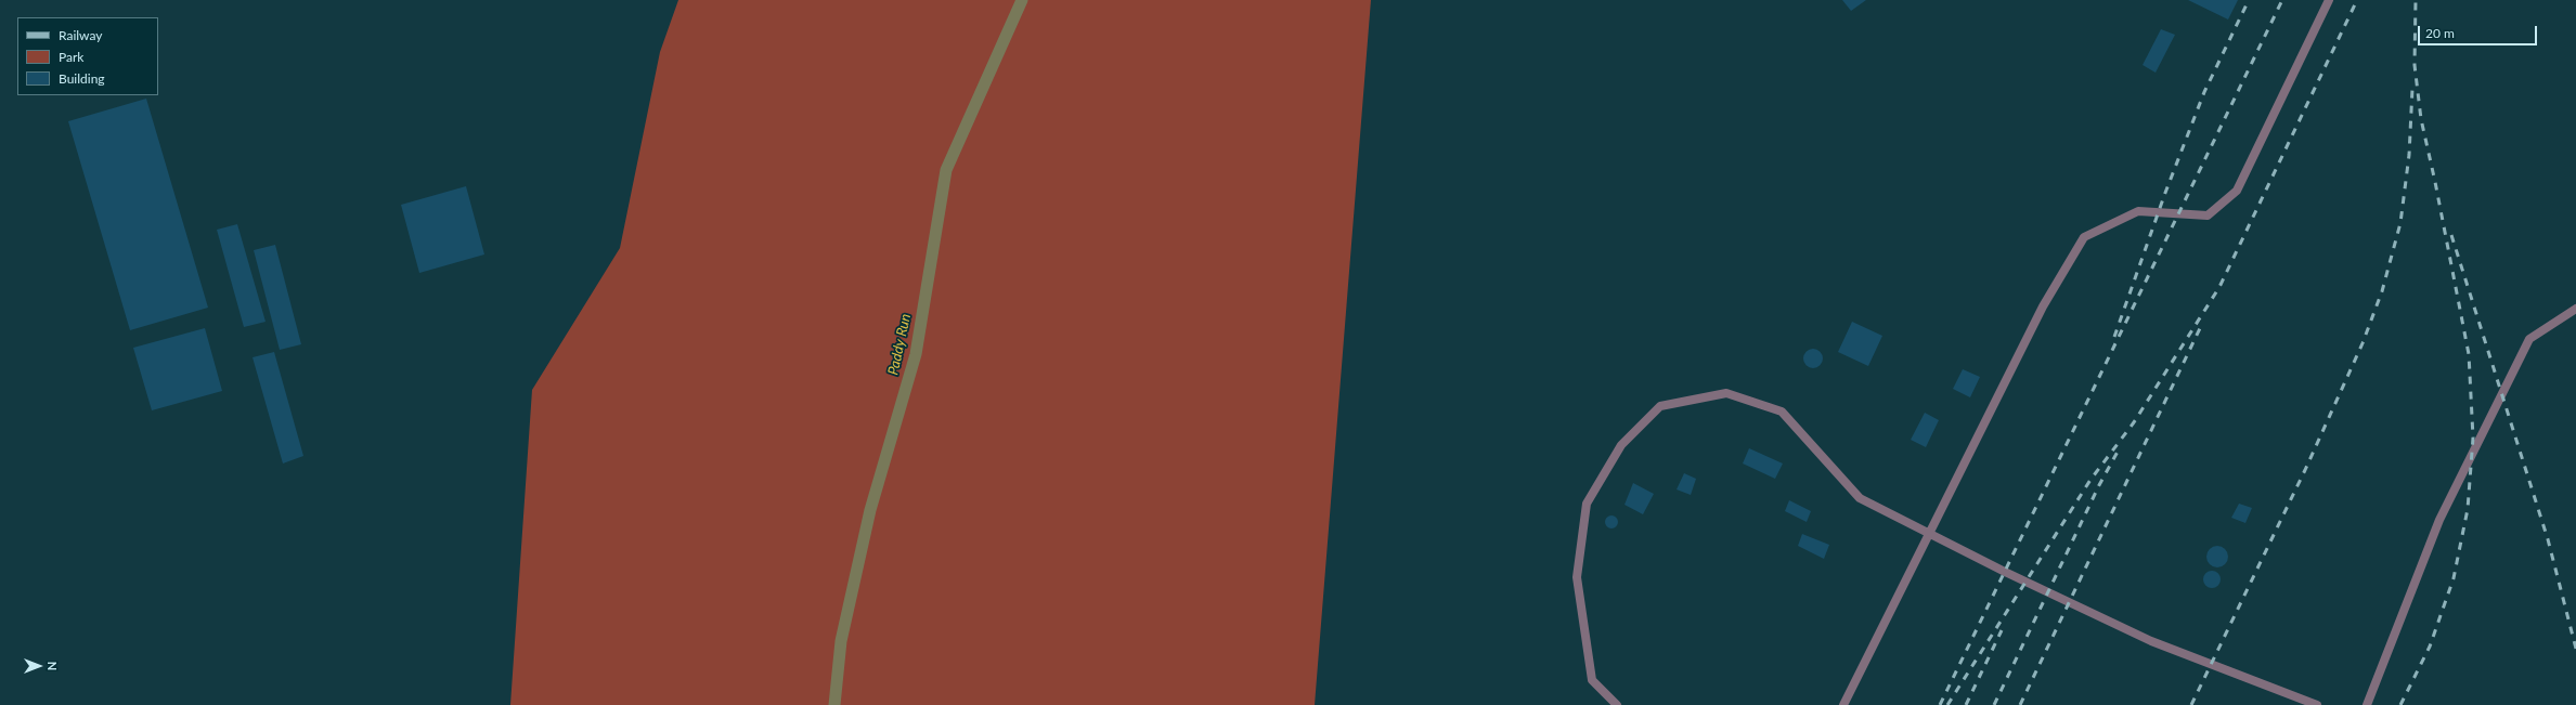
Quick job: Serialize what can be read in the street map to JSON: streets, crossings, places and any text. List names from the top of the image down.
{
  "water": ["Paddy Run"],
  "legend": ["Railway", "Park", "Building"],
  "scale_bar": "20 m",
  "north": "right"
}
